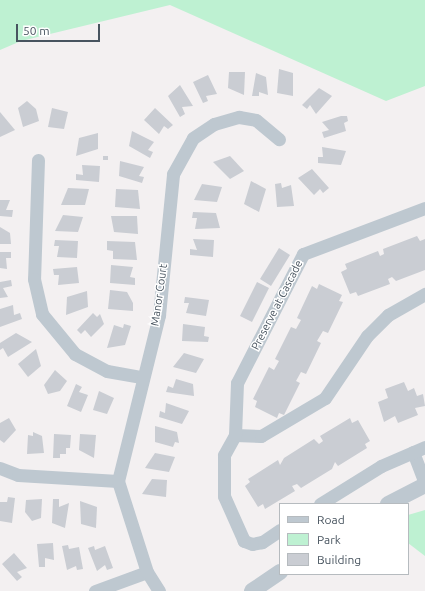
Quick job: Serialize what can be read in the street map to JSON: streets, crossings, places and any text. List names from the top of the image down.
{
  "streets": {
    "street": ["Manor Court", "Preserve at Cascade"]
  },
  "legend": ["Road", "Park", "Building"],
  "scale_bar": "50 m"
}
